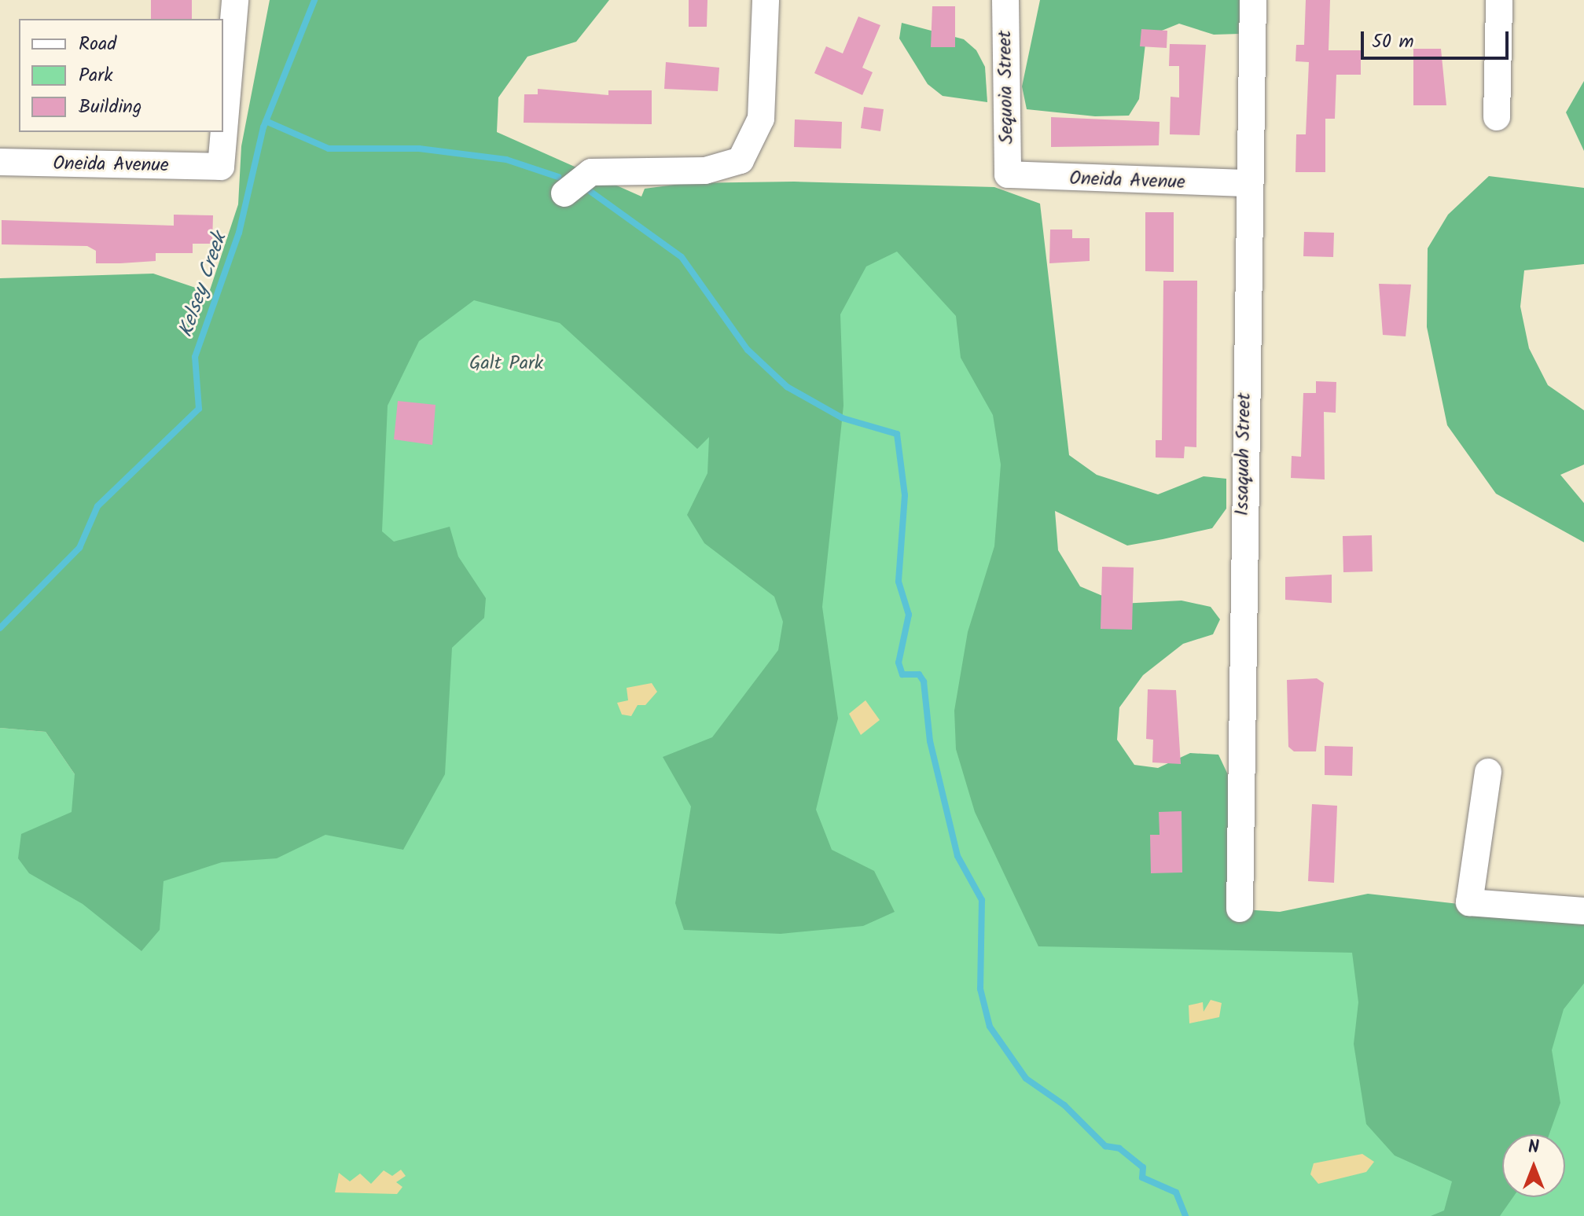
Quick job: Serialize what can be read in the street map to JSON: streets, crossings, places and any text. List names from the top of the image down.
{
  "streets": {
    "street": ["Sequoia Street", "Oneida Avenue", "Issaquah Street"]
  },
  "crossings": [
    ["Sequoia Street", "Oneida Avenue"],
    ["Oneida Avenue", "Issaquah Street"]
  ],
  "water": ["Kelsey Creek"],
  "parks": ["Galt Park"],
  "legend": ["Road", "Park", "Building"],
  "scale_bar": "50 m",
  "north": "top"
}
